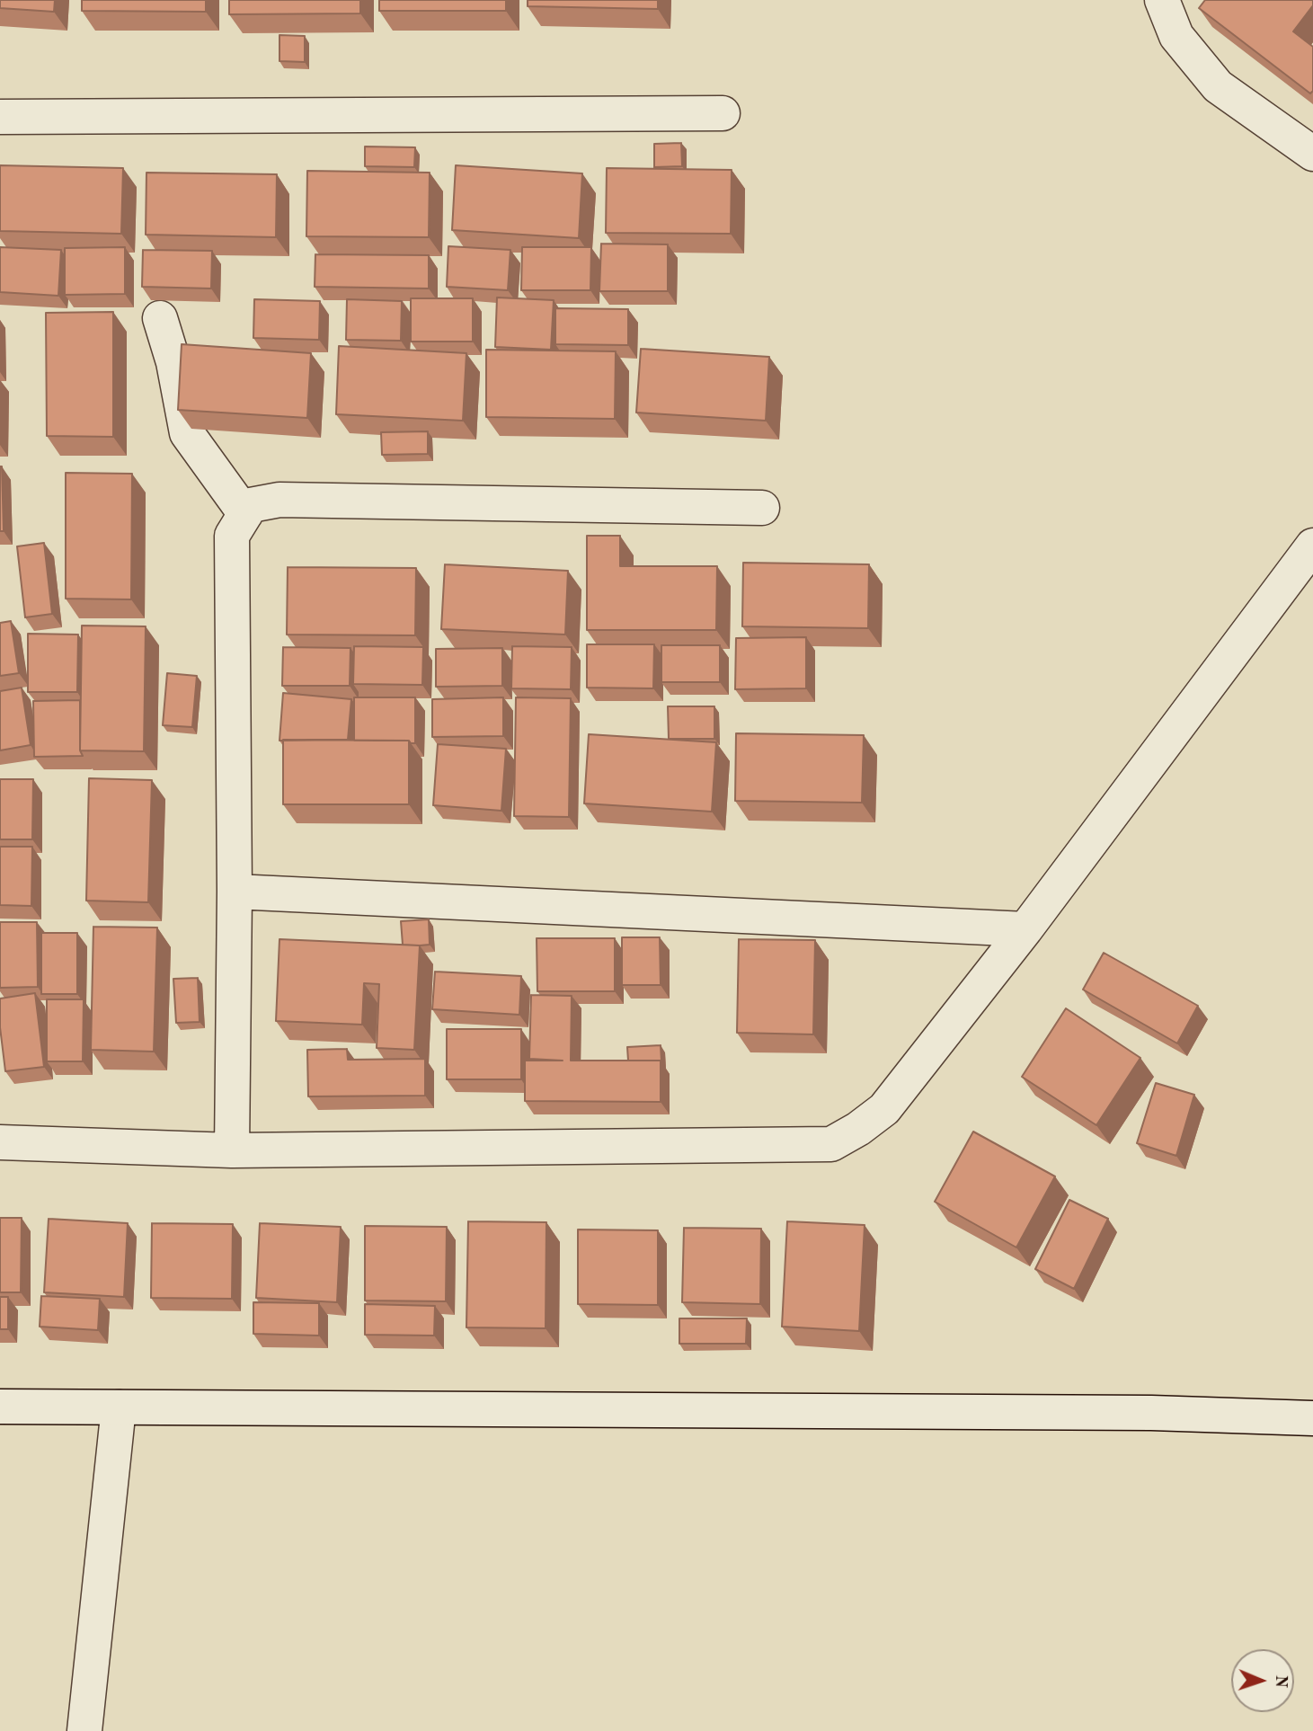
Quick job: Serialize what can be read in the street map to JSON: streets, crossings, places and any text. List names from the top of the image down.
{
  "north": "right"
}
